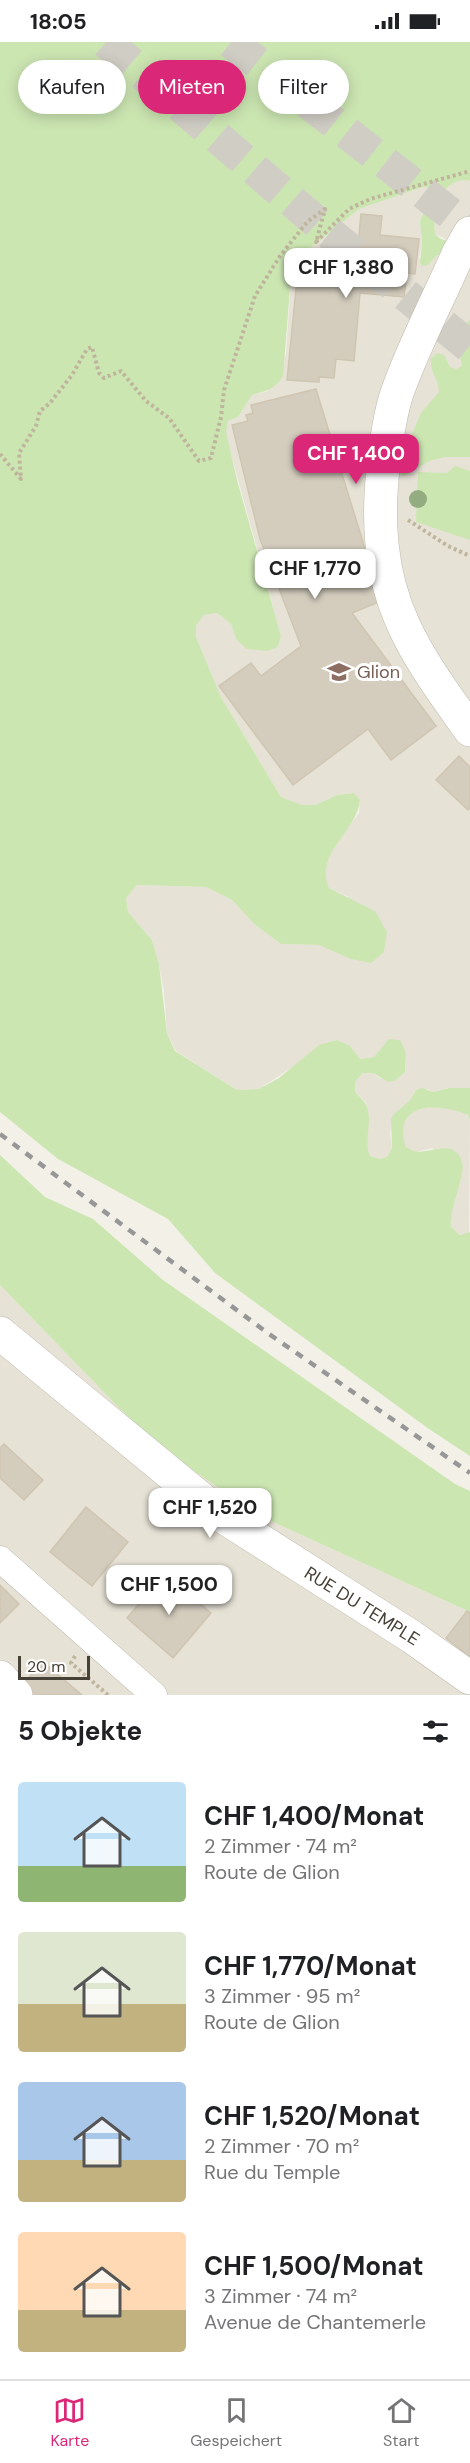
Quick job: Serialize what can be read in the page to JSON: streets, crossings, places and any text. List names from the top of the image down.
{
  "streets": {
    "street": ["RUE DU TEMPLE"]
  },
  "places": {
    "school or university": ["Glion"]
  },
  "scale_bar": "20 m",
  "page": {
    "status": "18:05",
    "chip": ["Kaufen", "Mieten", "Filter"],
    "price": [
      "CHF 1,380",
      "CHF 1,400",
      "CHF 1,770",
      "CHF 1,520",
      "CHF 1,500"
    ],
    "scale": "20 m",
    "heading": "5 Objekte",
    "list": [
      {
        "name": "CHF 1,400/Monat",
        "note": "2 Zimmer · 74 m² · Route de Glion"
      },
      {
        "name": "CHF 1,770/Monat",
        "note": "3 Zimmer · 95 m² · Route de Glion"
      },
      {
        "name": "CHF 1,520/Monat",
        "note": "2 Zimmer · 70 m² · Rue du Temple"
      },
      {
        "name": "CHF 1,500/Monat",
        "note": "3 Zimmer · 74 m² · Avenue de Chantemerle"
      }
    ],
    "tabs": ["Karte", "Gespeichert", "Start"]
  }
}
